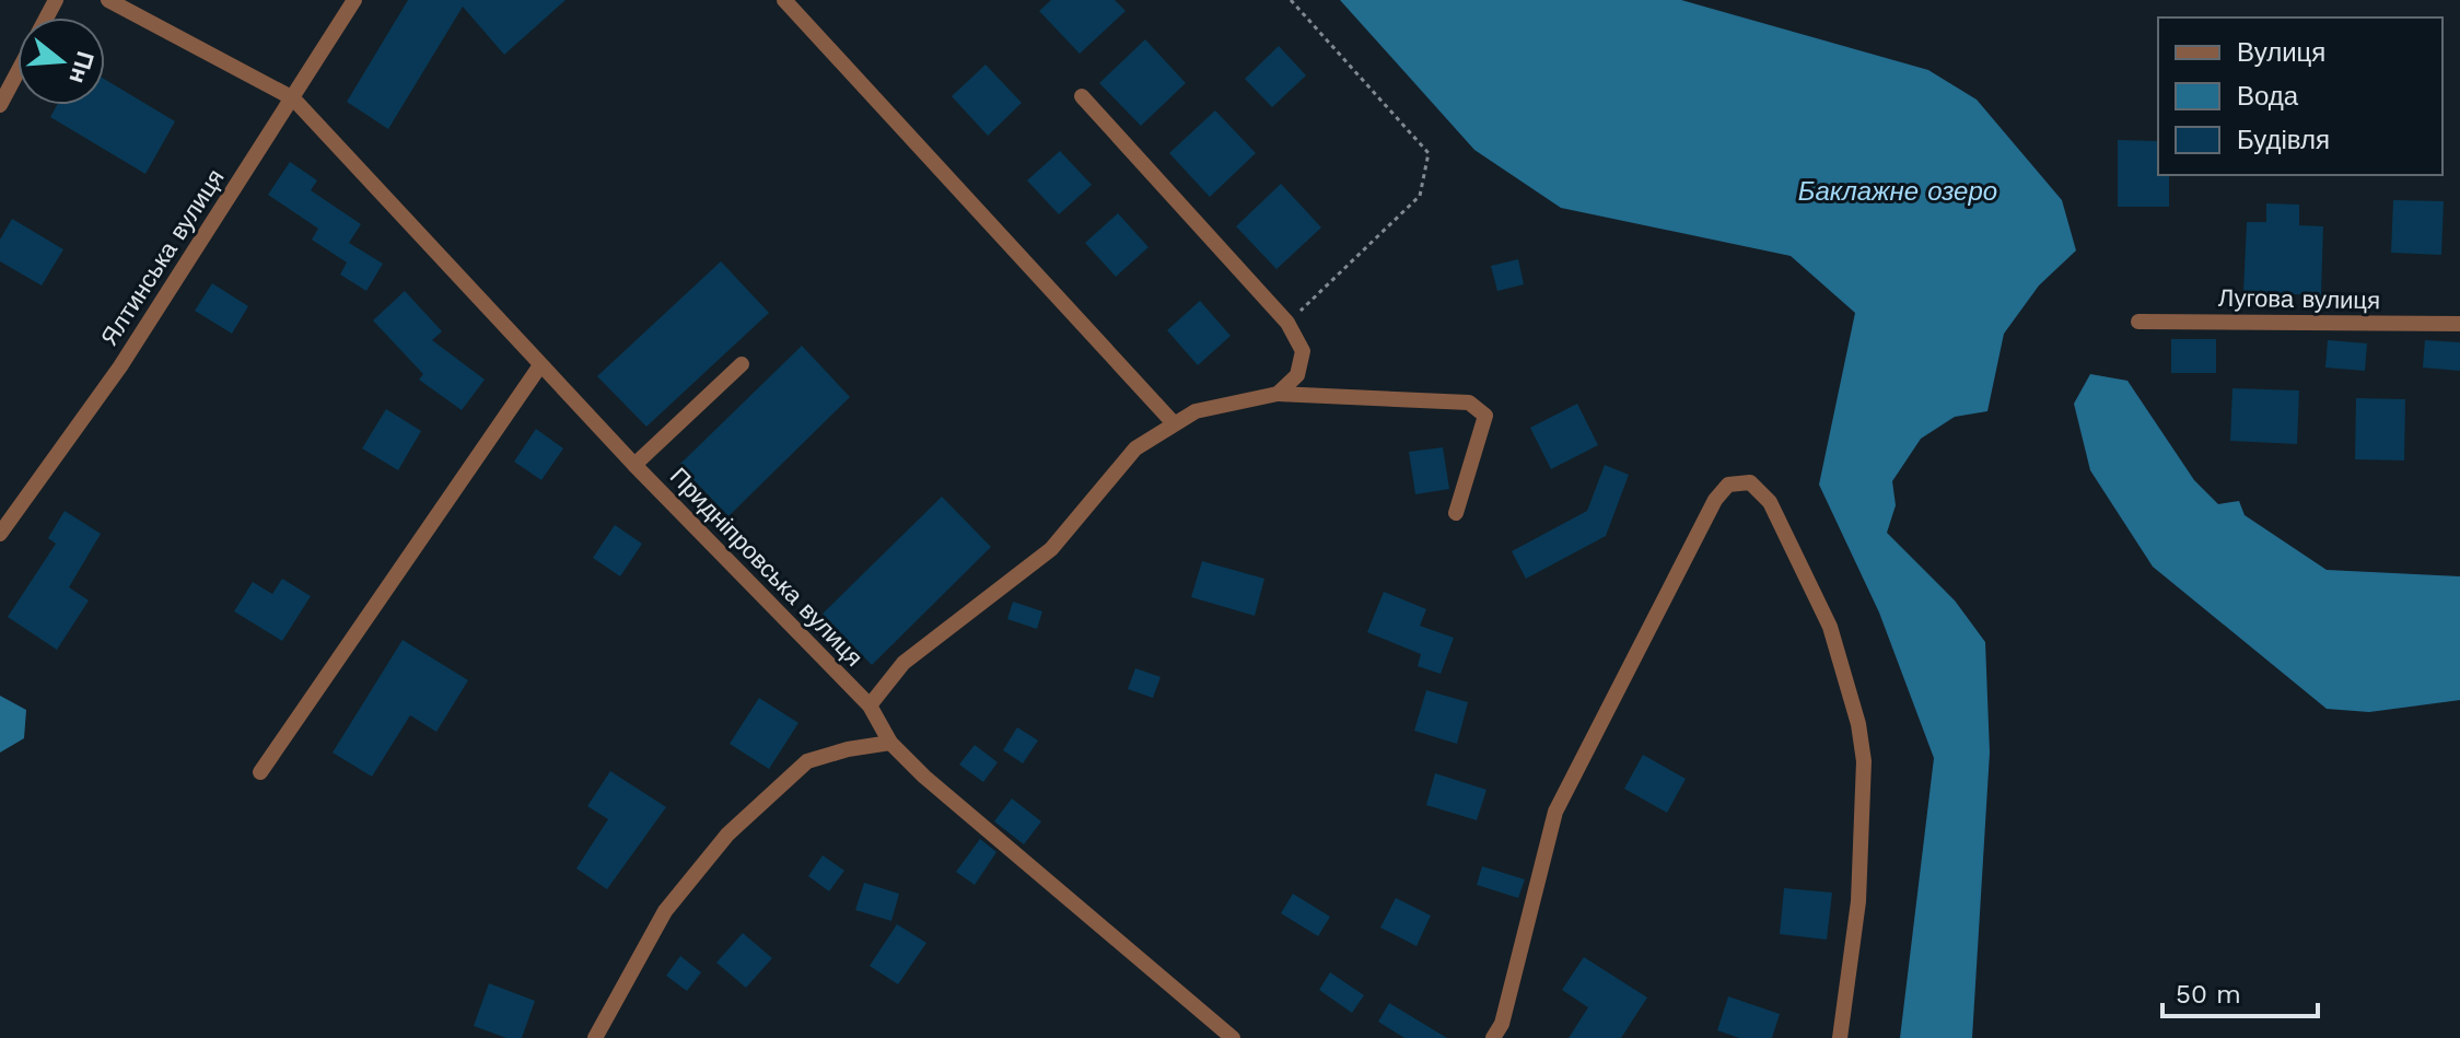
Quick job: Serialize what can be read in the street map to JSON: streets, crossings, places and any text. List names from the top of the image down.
{
  "streets": {
    "street": ["Ялтинська вулиця", "Лугова вулиця", "Придніпровська вулиця"]
  },
  "crossings": [
    ["Ялтинська вулиця", "Придніпровська вулиця"]
  ],
  "water": ["Баклажне озеро"],
  "legend": ["Вулиця", "Вода", "Будівля"],
  "scale_bar": "50 m",
  "north": "right"
}
